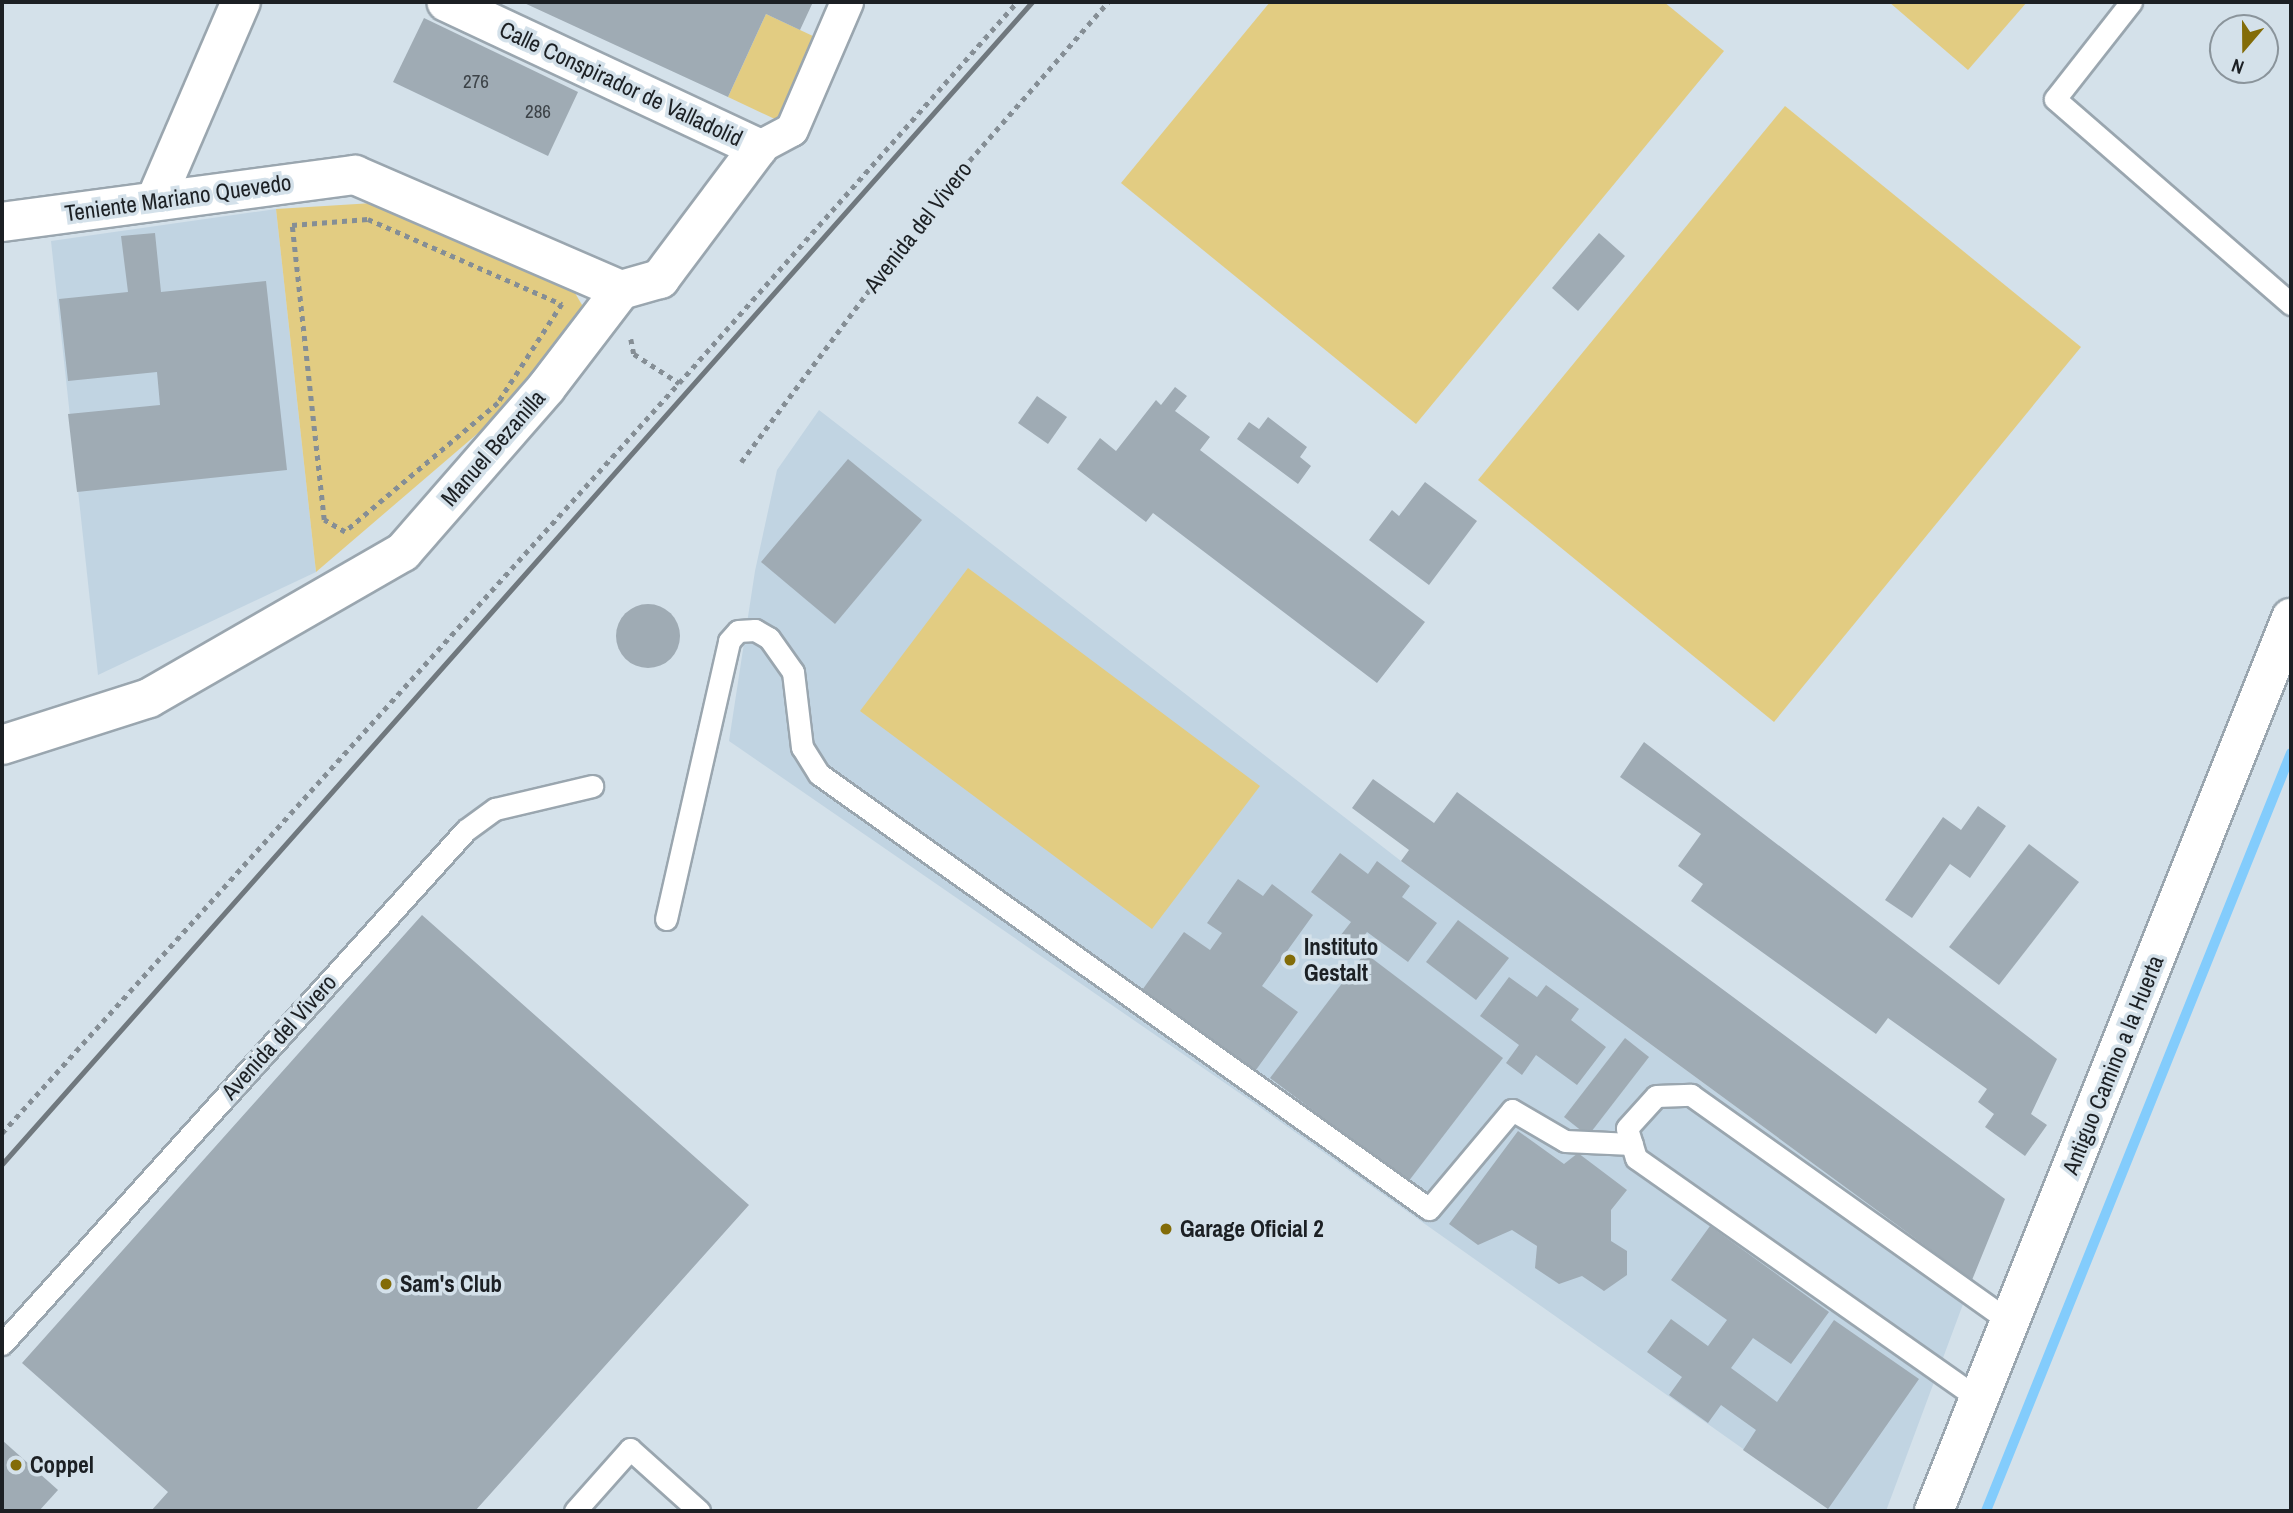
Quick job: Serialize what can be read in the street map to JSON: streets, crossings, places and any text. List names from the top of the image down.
{
  "streets": {
    "street": [
      "Calle Conspirador de Valladolid",
      "Teniente Mariano Quevedo",
      "Manuel Bezanilla",
      "Antiguo Camino a la Huerta"
    ],
    "lane": ["Avenida del Vivero"]
  },
  "crossings": [
    ["Teniente Mariano Quevedo", "Manuel Bezanilla"]
  ],
  "places": [
    "Instituto Gestalt",
    "Garage Oficial 2",
    "Sam's Club",
    "Coppel"
  ],
  "house_numbers": ["276", "286"],
  "north": "bottom"
}
